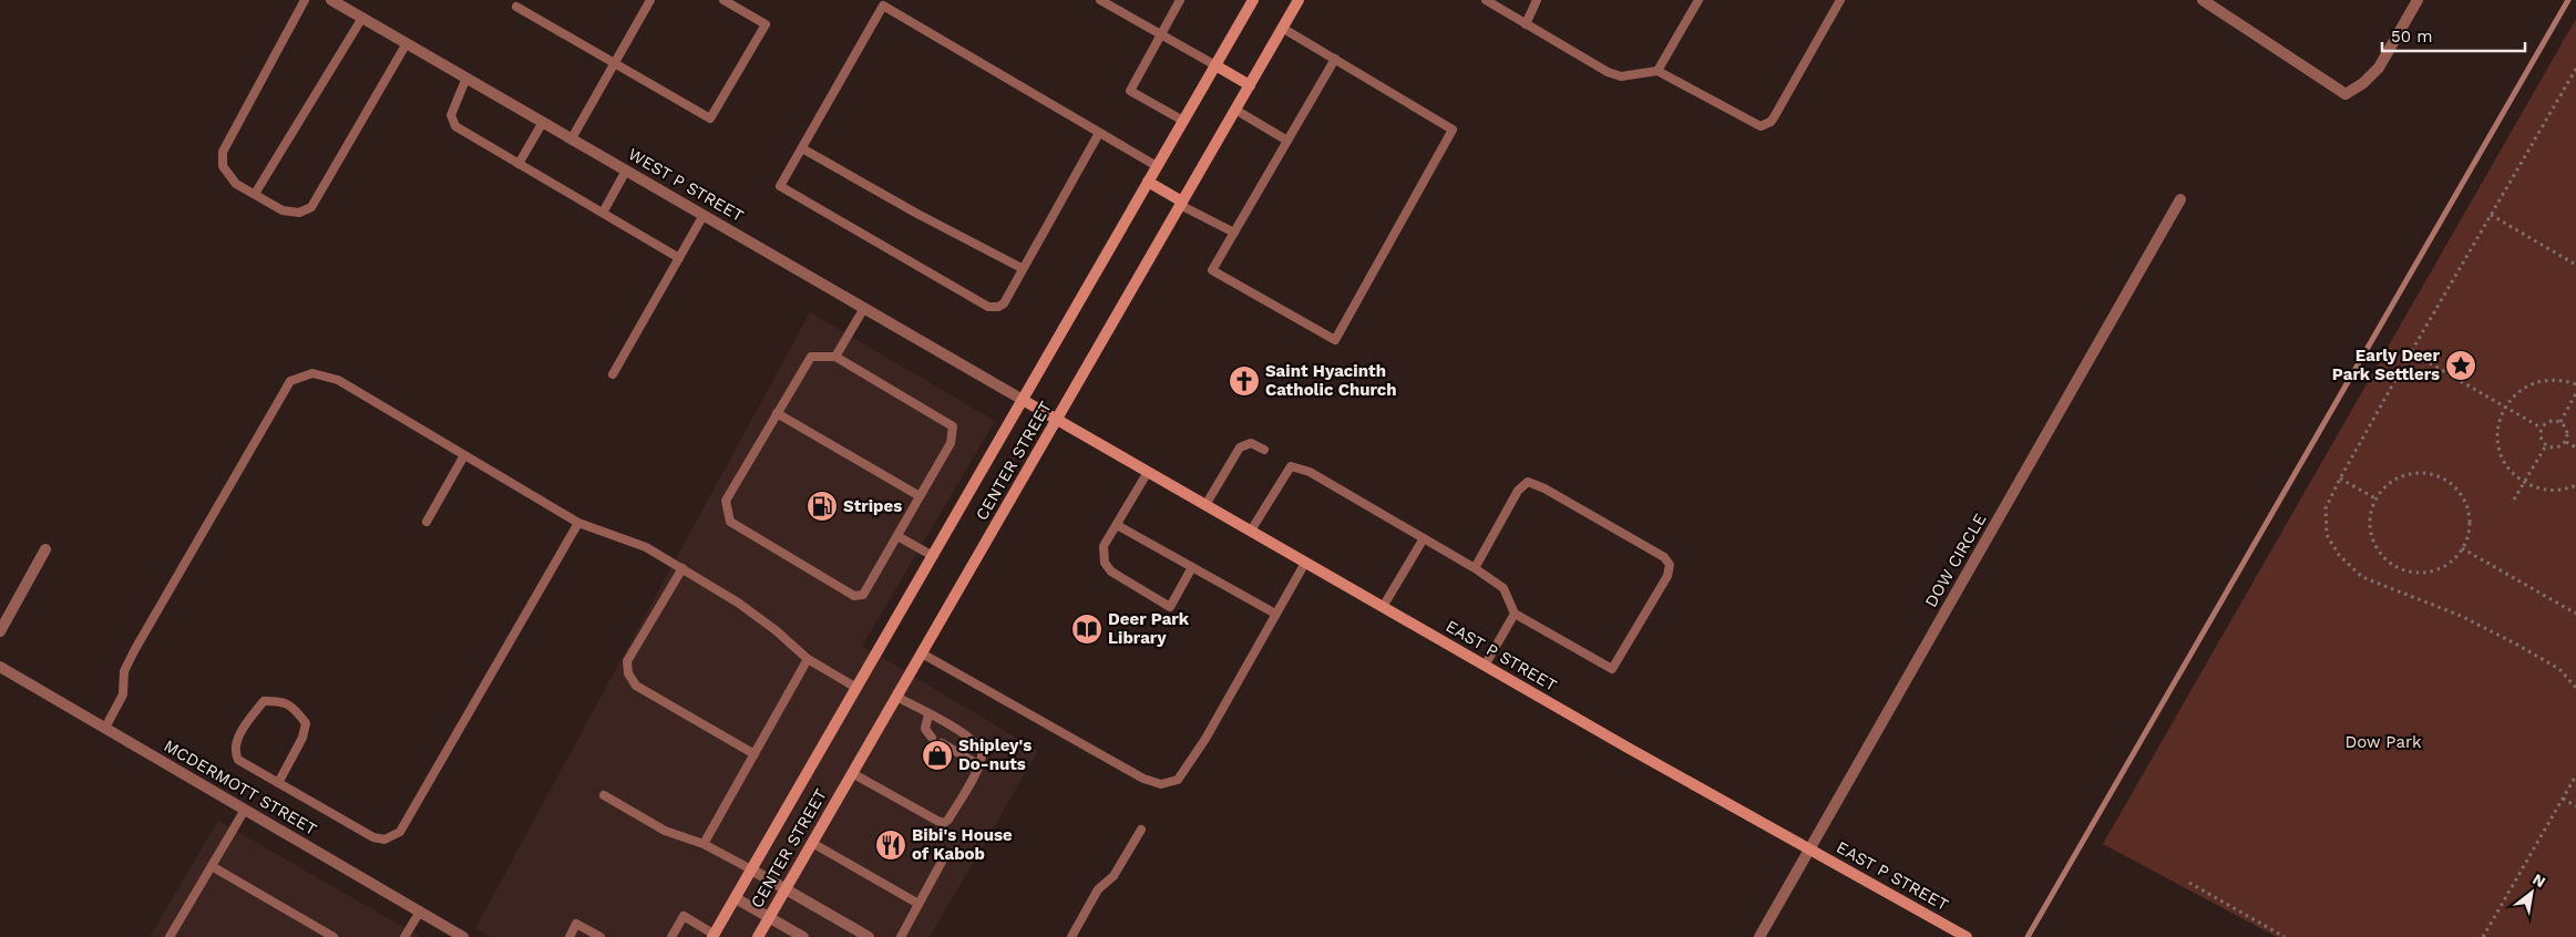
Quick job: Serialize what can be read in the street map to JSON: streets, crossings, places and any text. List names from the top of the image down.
{
  "streets": {
    "main road": ["CENTER STREET", "EAST P STREET"],
    "street": ["WEST P STREET", "DOW CIRCLE", "MCDERMOTT STREET"]
  },
  "crossings": [
    ["WEST P STREET", "CENTER STREET"],
    ["WEST P STREET", "EAST P STREET"],
    ["CENTER STREET", "EAST P STREET"],
    ["DOW CIRCLE", "EAST P STREET"]
  ],
  "parks": ["Dow Park"],
  "places": {
    "place": ["Early Deer Park Settlers"],
    "church": ["Saint Hyacinth Catholic Church"],
    "fuel station": ["Stripes"],
    "library": ["Deer Park Library"],
    "shop": ["Shipley's Do-nuts"],
    "restaurant": ["Bibi's House of Kabob"]
  },
  "scale_bar": "50 m",
  "north": "top right"
}
